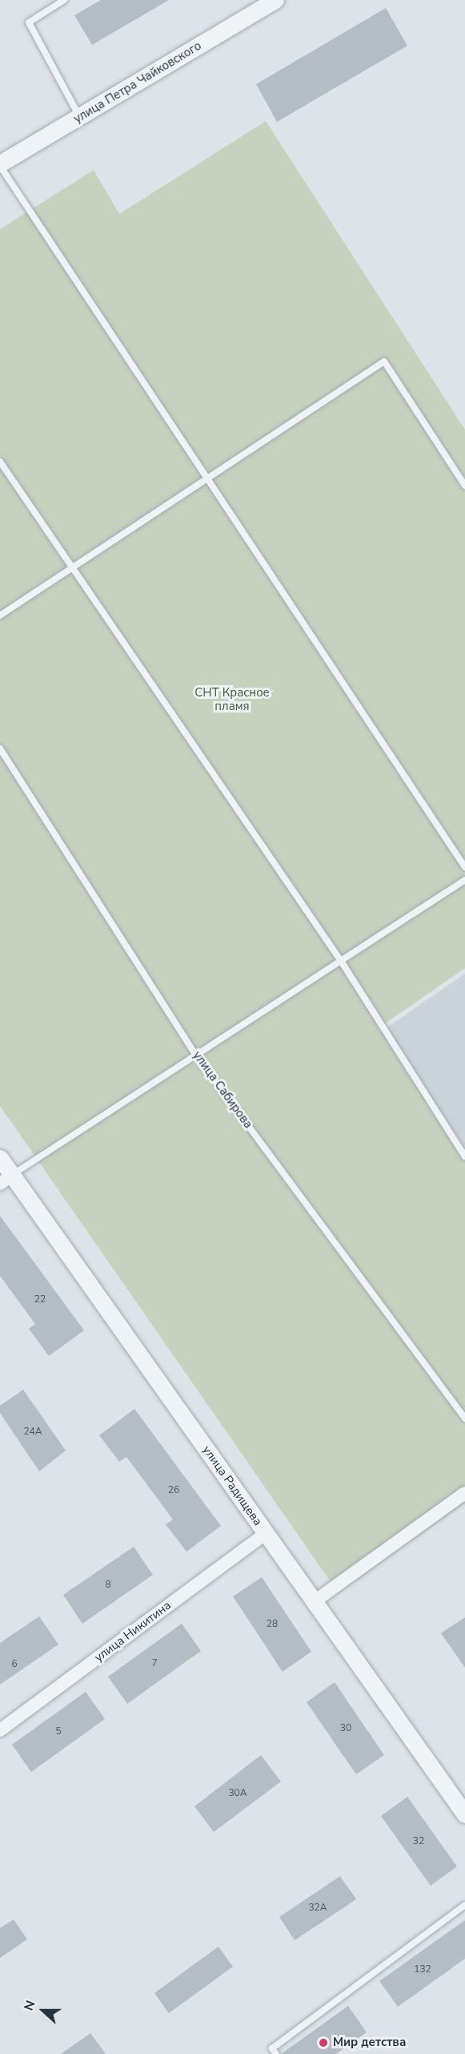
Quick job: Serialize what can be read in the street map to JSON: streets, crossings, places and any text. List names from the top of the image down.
{
  "streets": {
    "street": ["улица Петра Чайковского", "улица Радищева", "улица Никитина"],
    "lane": ["улица Сабирова"]
  },
  "crossings": [
    ["улица Радищева", "улица Никитина"]
  ],
  "parks": ["СНТ Красное пламя"],
  "places": ["Мир детства"],
  "house_numbers": [
    "22",
    "24А",
    "26",
    "8",
    "28",
    "7",
    "6",
    "30",
    "5",
    "30А",
    "32",
    "32А",
    "132"
  ],
  "north": "left"
}
